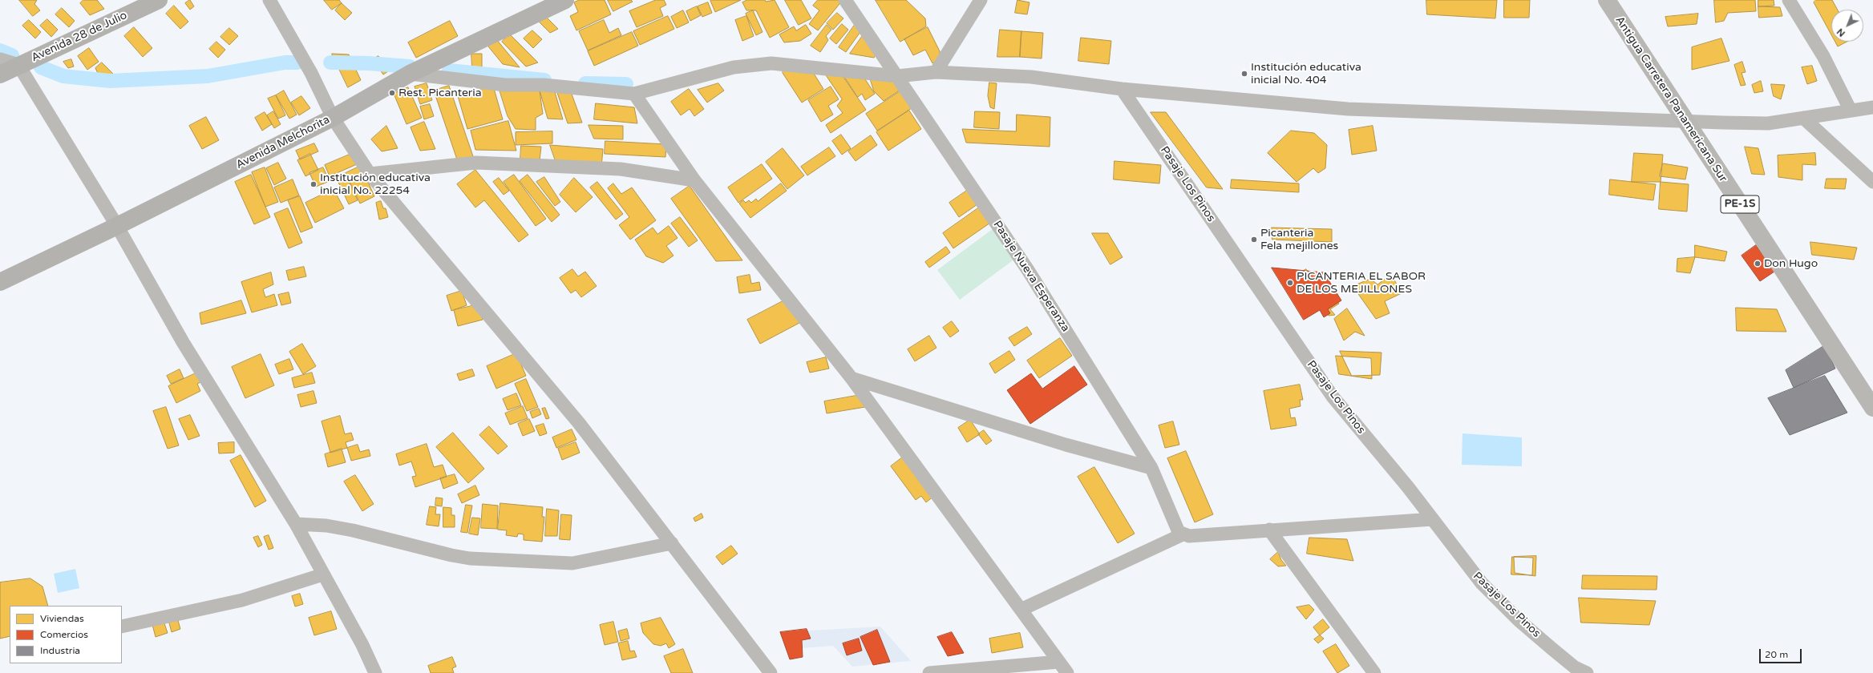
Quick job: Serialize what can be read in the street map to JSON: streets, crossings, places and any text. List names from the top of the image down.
{
  "streets": {
    "highway": ["Antigua Carretera Panamericana Sur", "PE-1S"],
    "main road": ["Avenida 28 de Julio", "Avenida Melchorita"],
    "street": ["Pasaje Los Pinos", "Pasaje Nueva Esperanza"]
  },
  "places": [
    "Institución educativa inicial No. 404",
    "Rest. Picanteria",
    "Institución educativa inicial No. 22254",
    "Picanteria Fela mejillones",
    "Don Hugo",
    "PICANTERIA EL SABOR DE LOS MEJILLONES"
  ],
  "legend": ["Viviendas", "Comercios", "Industria"],
  "scale_bar": "20 m",
  "north": "bottom left"
}
